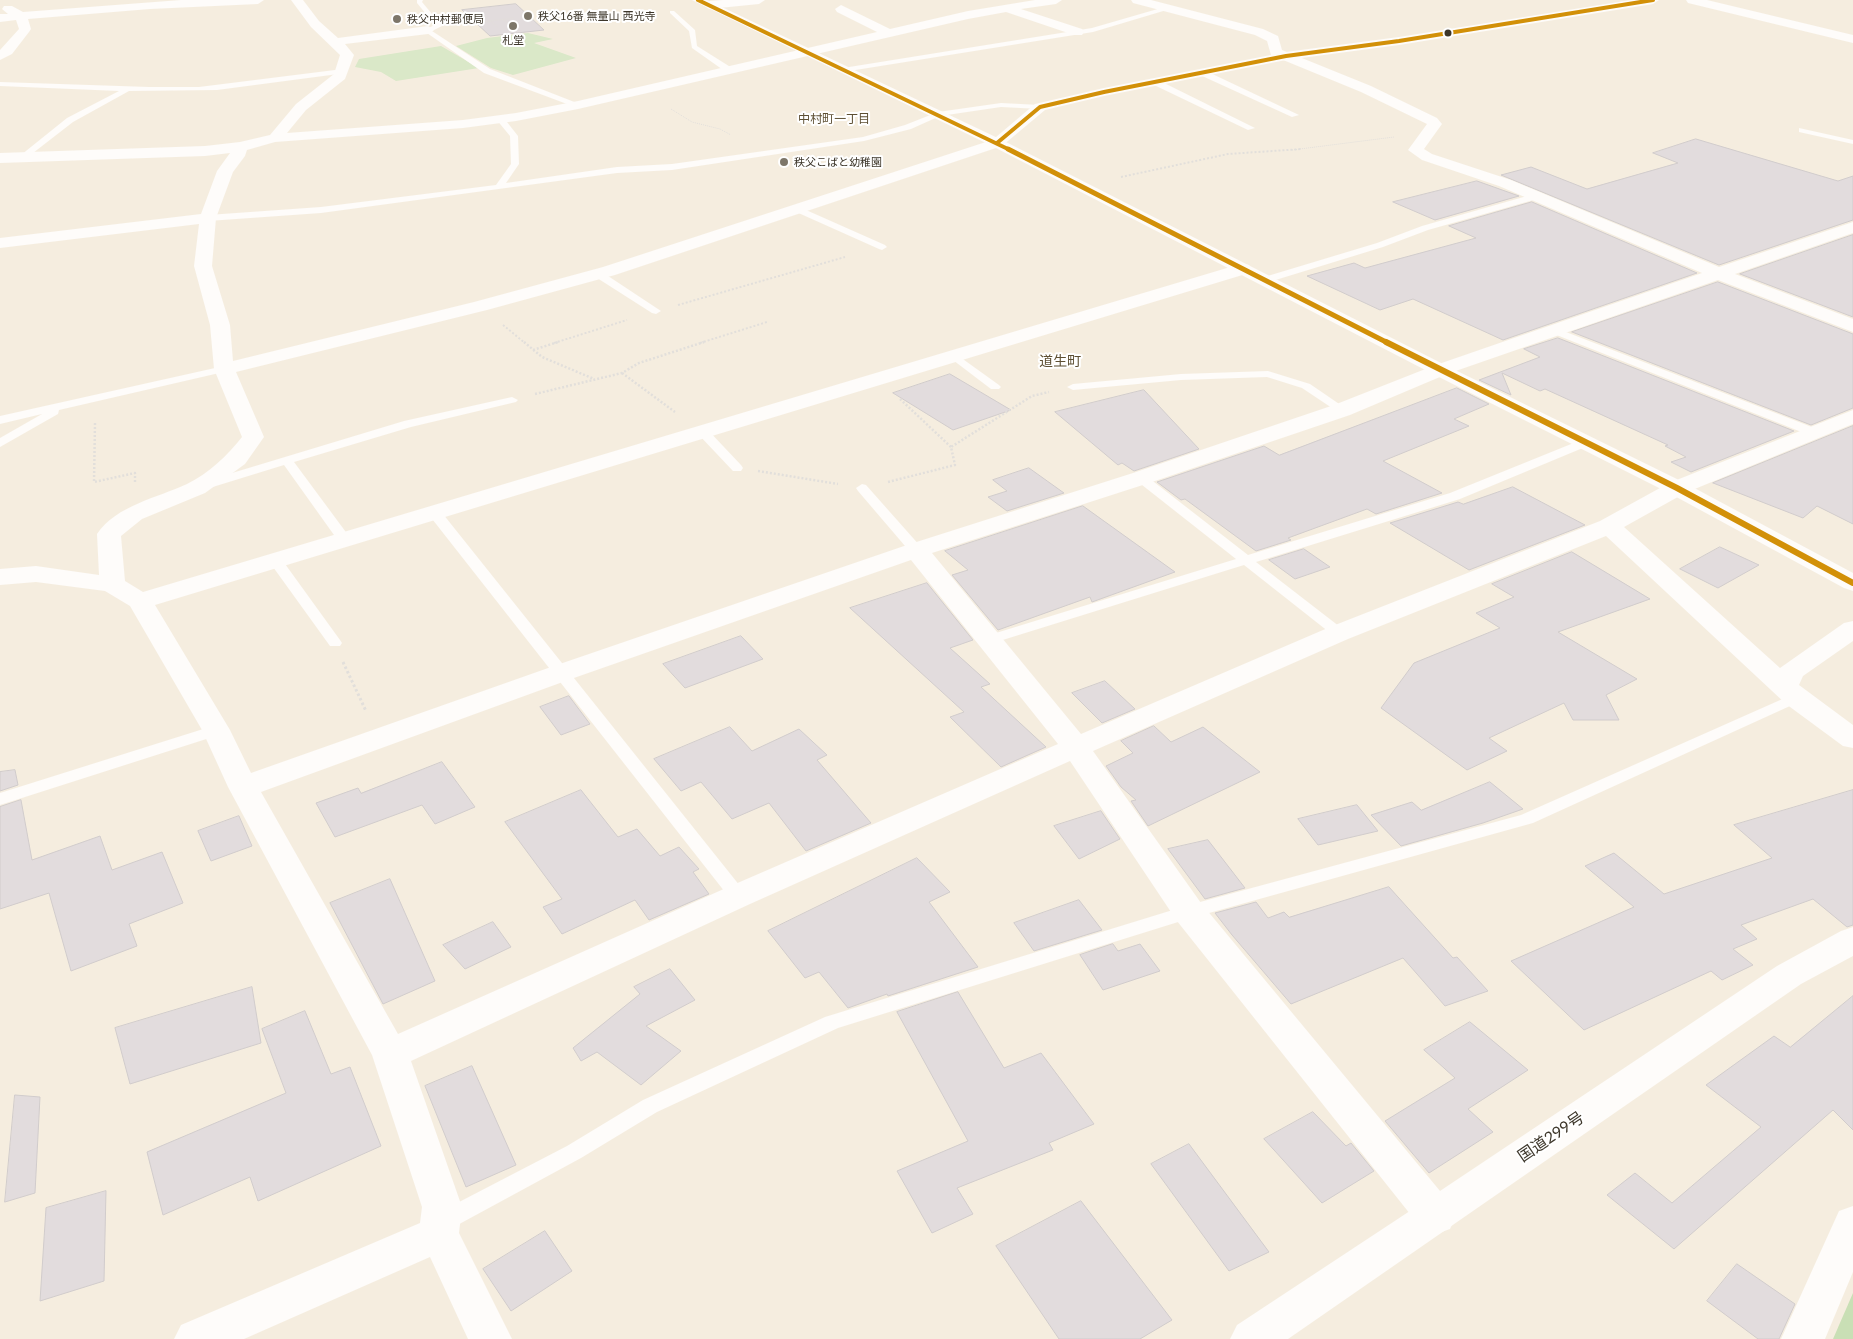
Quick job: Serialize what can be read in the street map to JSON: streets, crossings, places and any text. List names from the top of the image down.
{
  "streets": {
    "main road": ["国道299号"]
  },
  "districts": ["中村町一丁目", "道生町"],
  "places": [
    "秩父16番 無量山 西光寺",
    "秩父中村郵便局",
    "札堂",
    "秩父こばと幼稚園"
  ]
}
